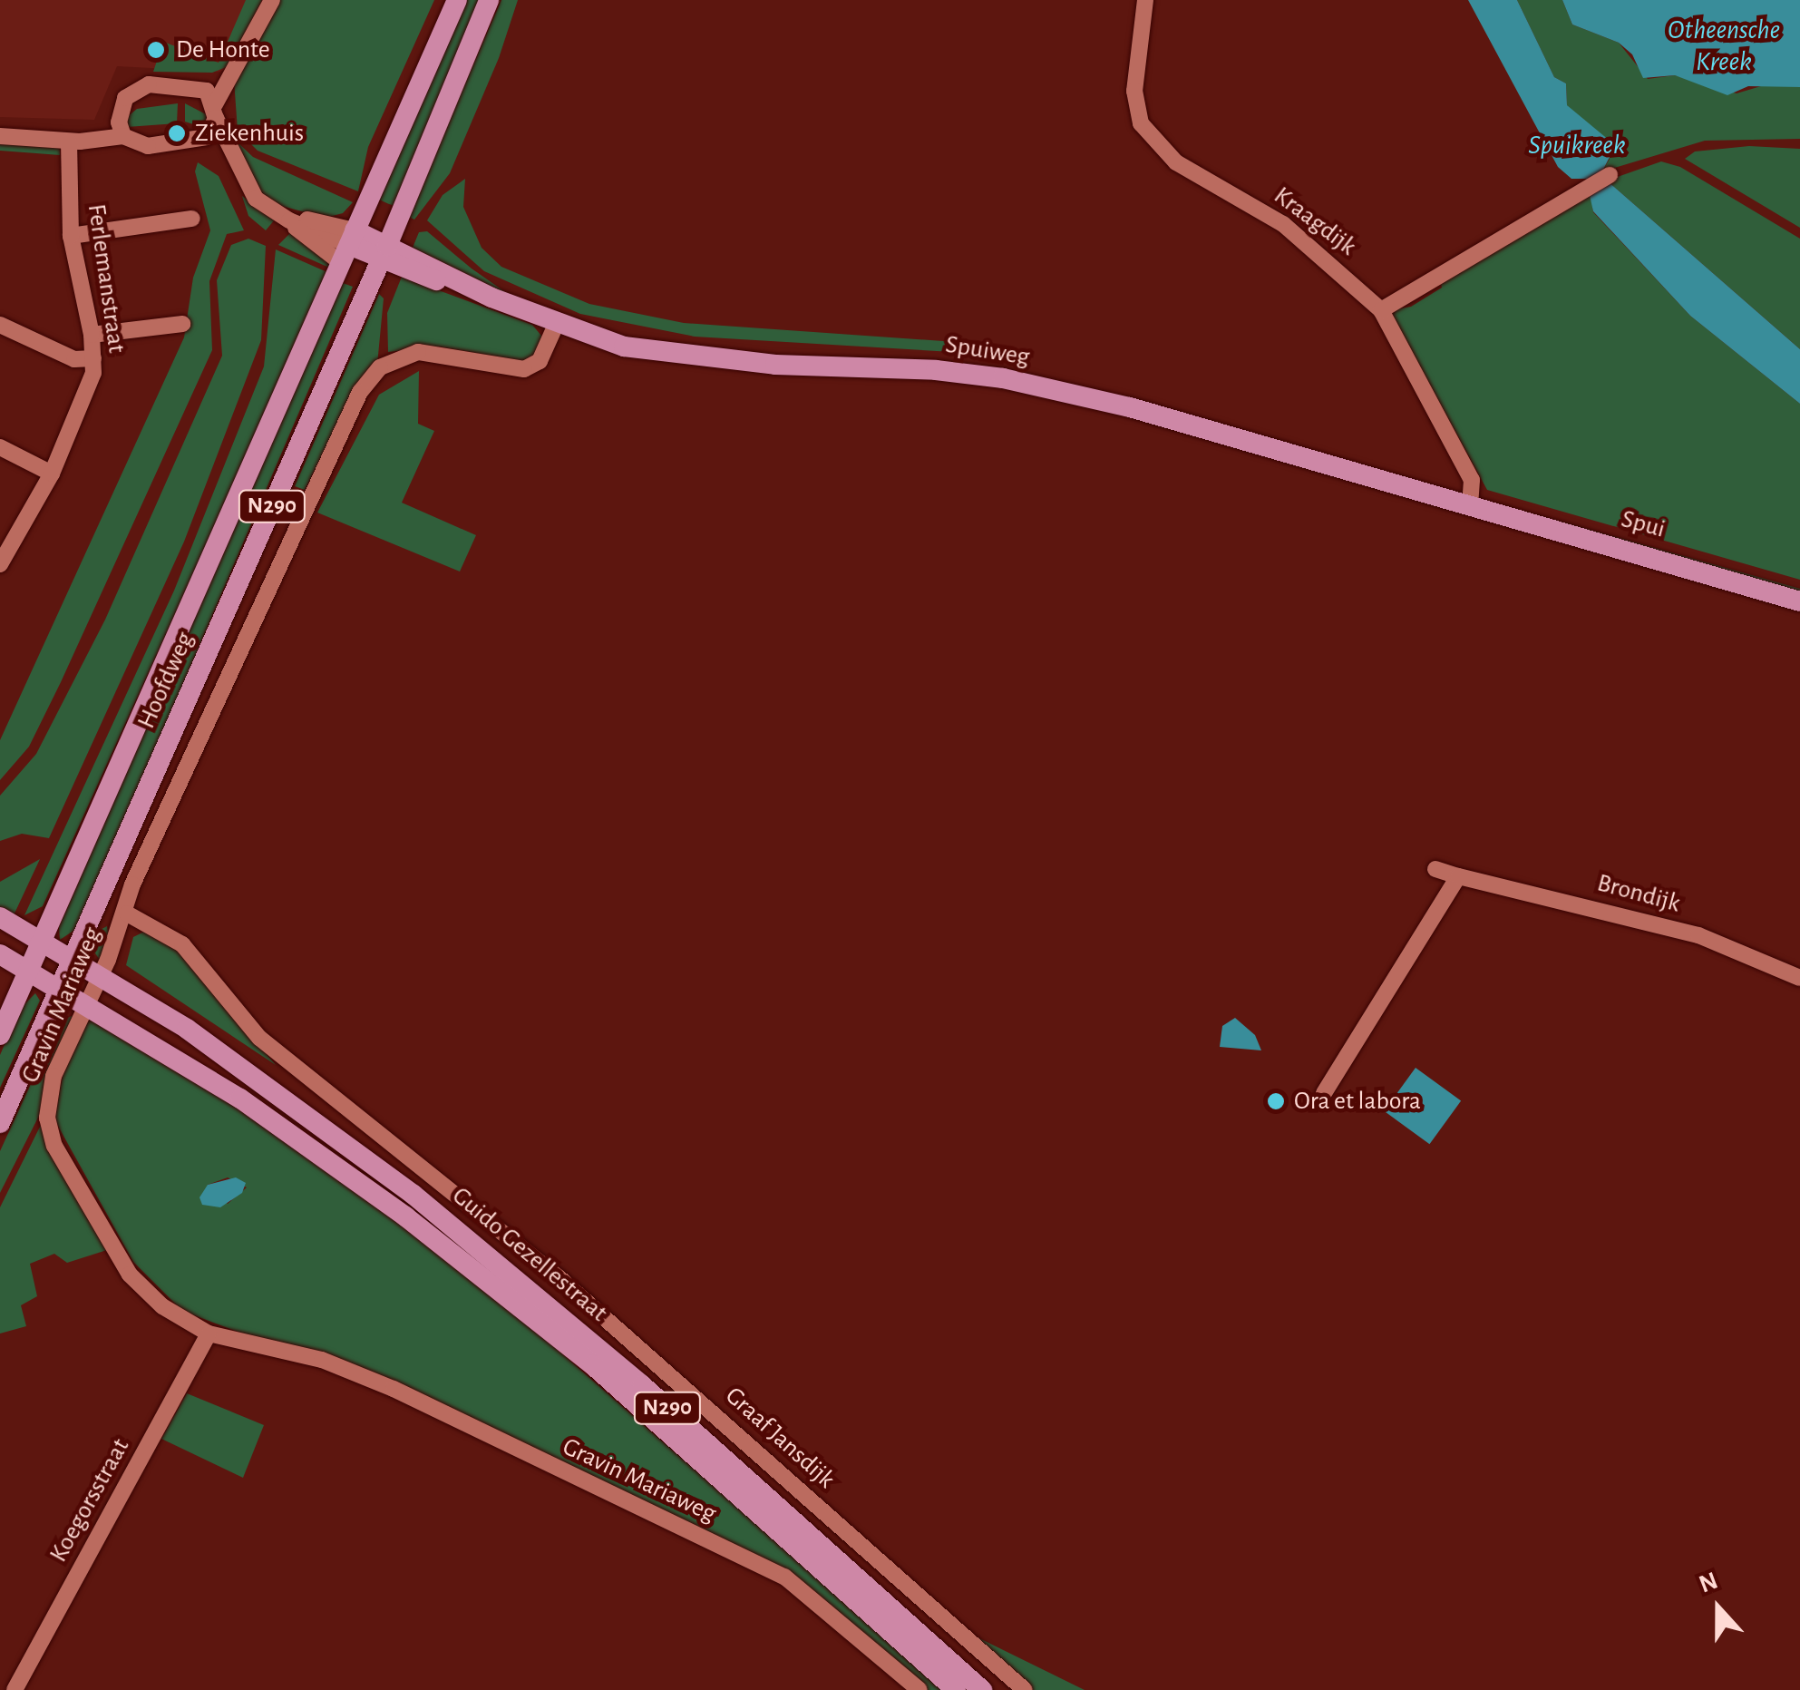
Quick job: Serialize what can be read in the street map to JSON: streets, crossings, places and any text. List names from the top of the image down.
{
  "streets": {
    "main road": [
      "Spuiweg",
      "N290",
      "Spui",
      "Hoofdweg",
      "Guido Gezellestraat"
    ],
    "street": [
      "Kraagdijk",
      "Ferlemanstraat",
      "Brondijk",
      "Gravin Mariaweg",
      "Graaf Jansdijk",
      "Koegorsstraat"
    ]
  },
  "crossings": [
    ["Kraagdijk", "Spuiweg"],
    ["Kraagdijk", "Spui"],
    ["Spuiweg", "Spui"],
    ["Spuiweg", "Hoofdweg"],
    ["Spuiweg", "Gravin Mariaweg"],
    ["Hoofdweg", "Guido Gezellestraat"],
    ["Gravin Mariaweg", "Guido Gezellestraat"],
    ["Gravin Mariaweg", "Graaf Jansdijk"],
    ["Gravin Mariaweg", "Koegorsstraat"]
  ],
  "water": ["Otheensche Kreek", "Spuikreek"],
  "places": ["De Honte", "Ziekenhuis", "Ora et labora"],
  "north": "top"
}
